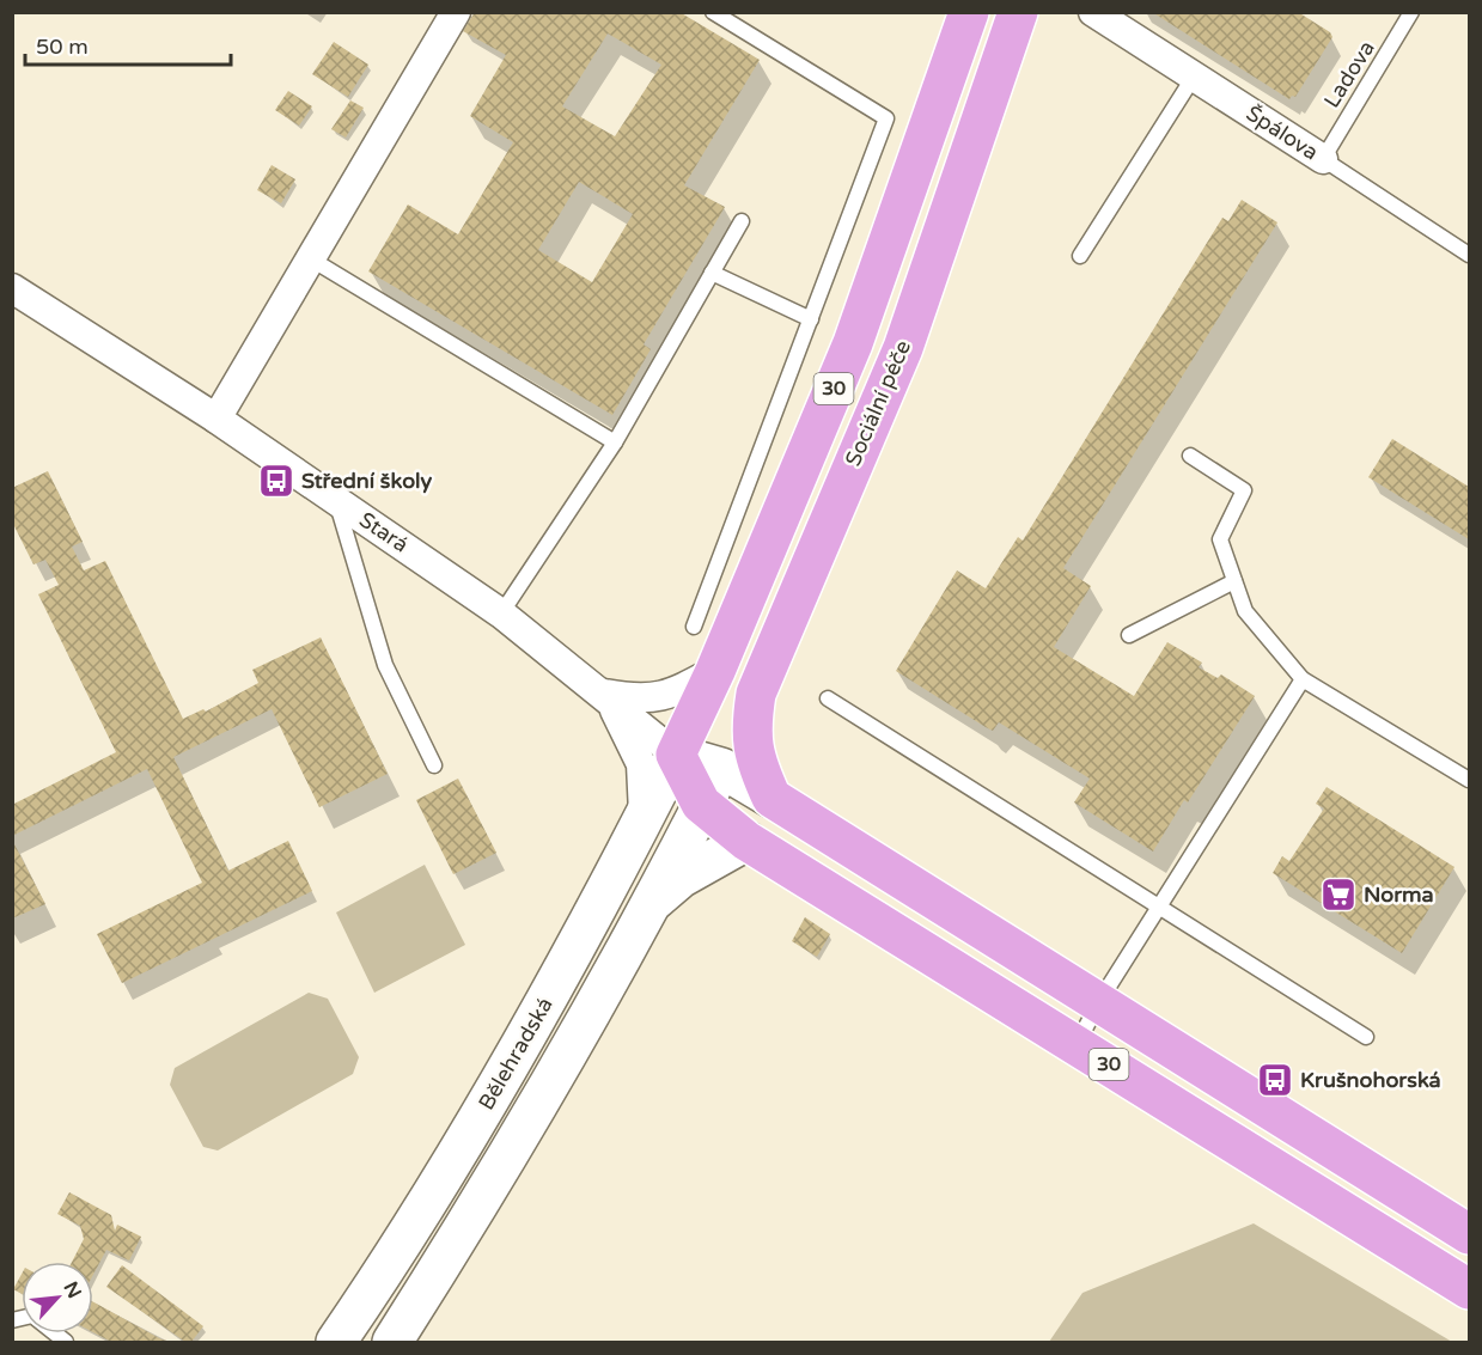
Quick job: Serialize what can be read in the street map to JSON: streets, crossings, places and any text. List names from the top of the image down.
{
  "streets": {
    "main road": ["30", "Sociální péče"],
    "street": ["Špálova", "Stará", "Bělehradská"],
    "lane": ["Ladova"]
  },
  "crossings": [
    ["Ladova", "Špálova"],
    ["30", "Sociální péče"],
    ["30", "Stará"],
    ["30", "Bělehradská"],
    ["Sociální péče", "Bělehradská"],
    ["Stará", "Bělehradská"]
  ],
  "places": {
    "bus stop": ["Střední školy", "Krušnohorská"],
    "supermarket": ["Norma"]
  },
  "scale_bar": "50 m",
  "north": "top right"
}
